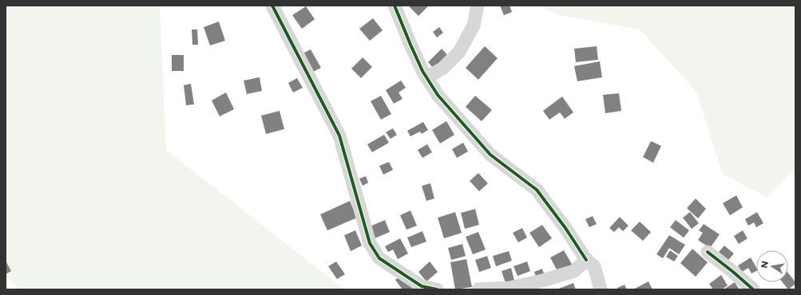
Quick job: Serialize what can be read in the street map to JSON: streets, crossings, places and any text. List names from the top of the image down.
{
  "north": "left"
}
